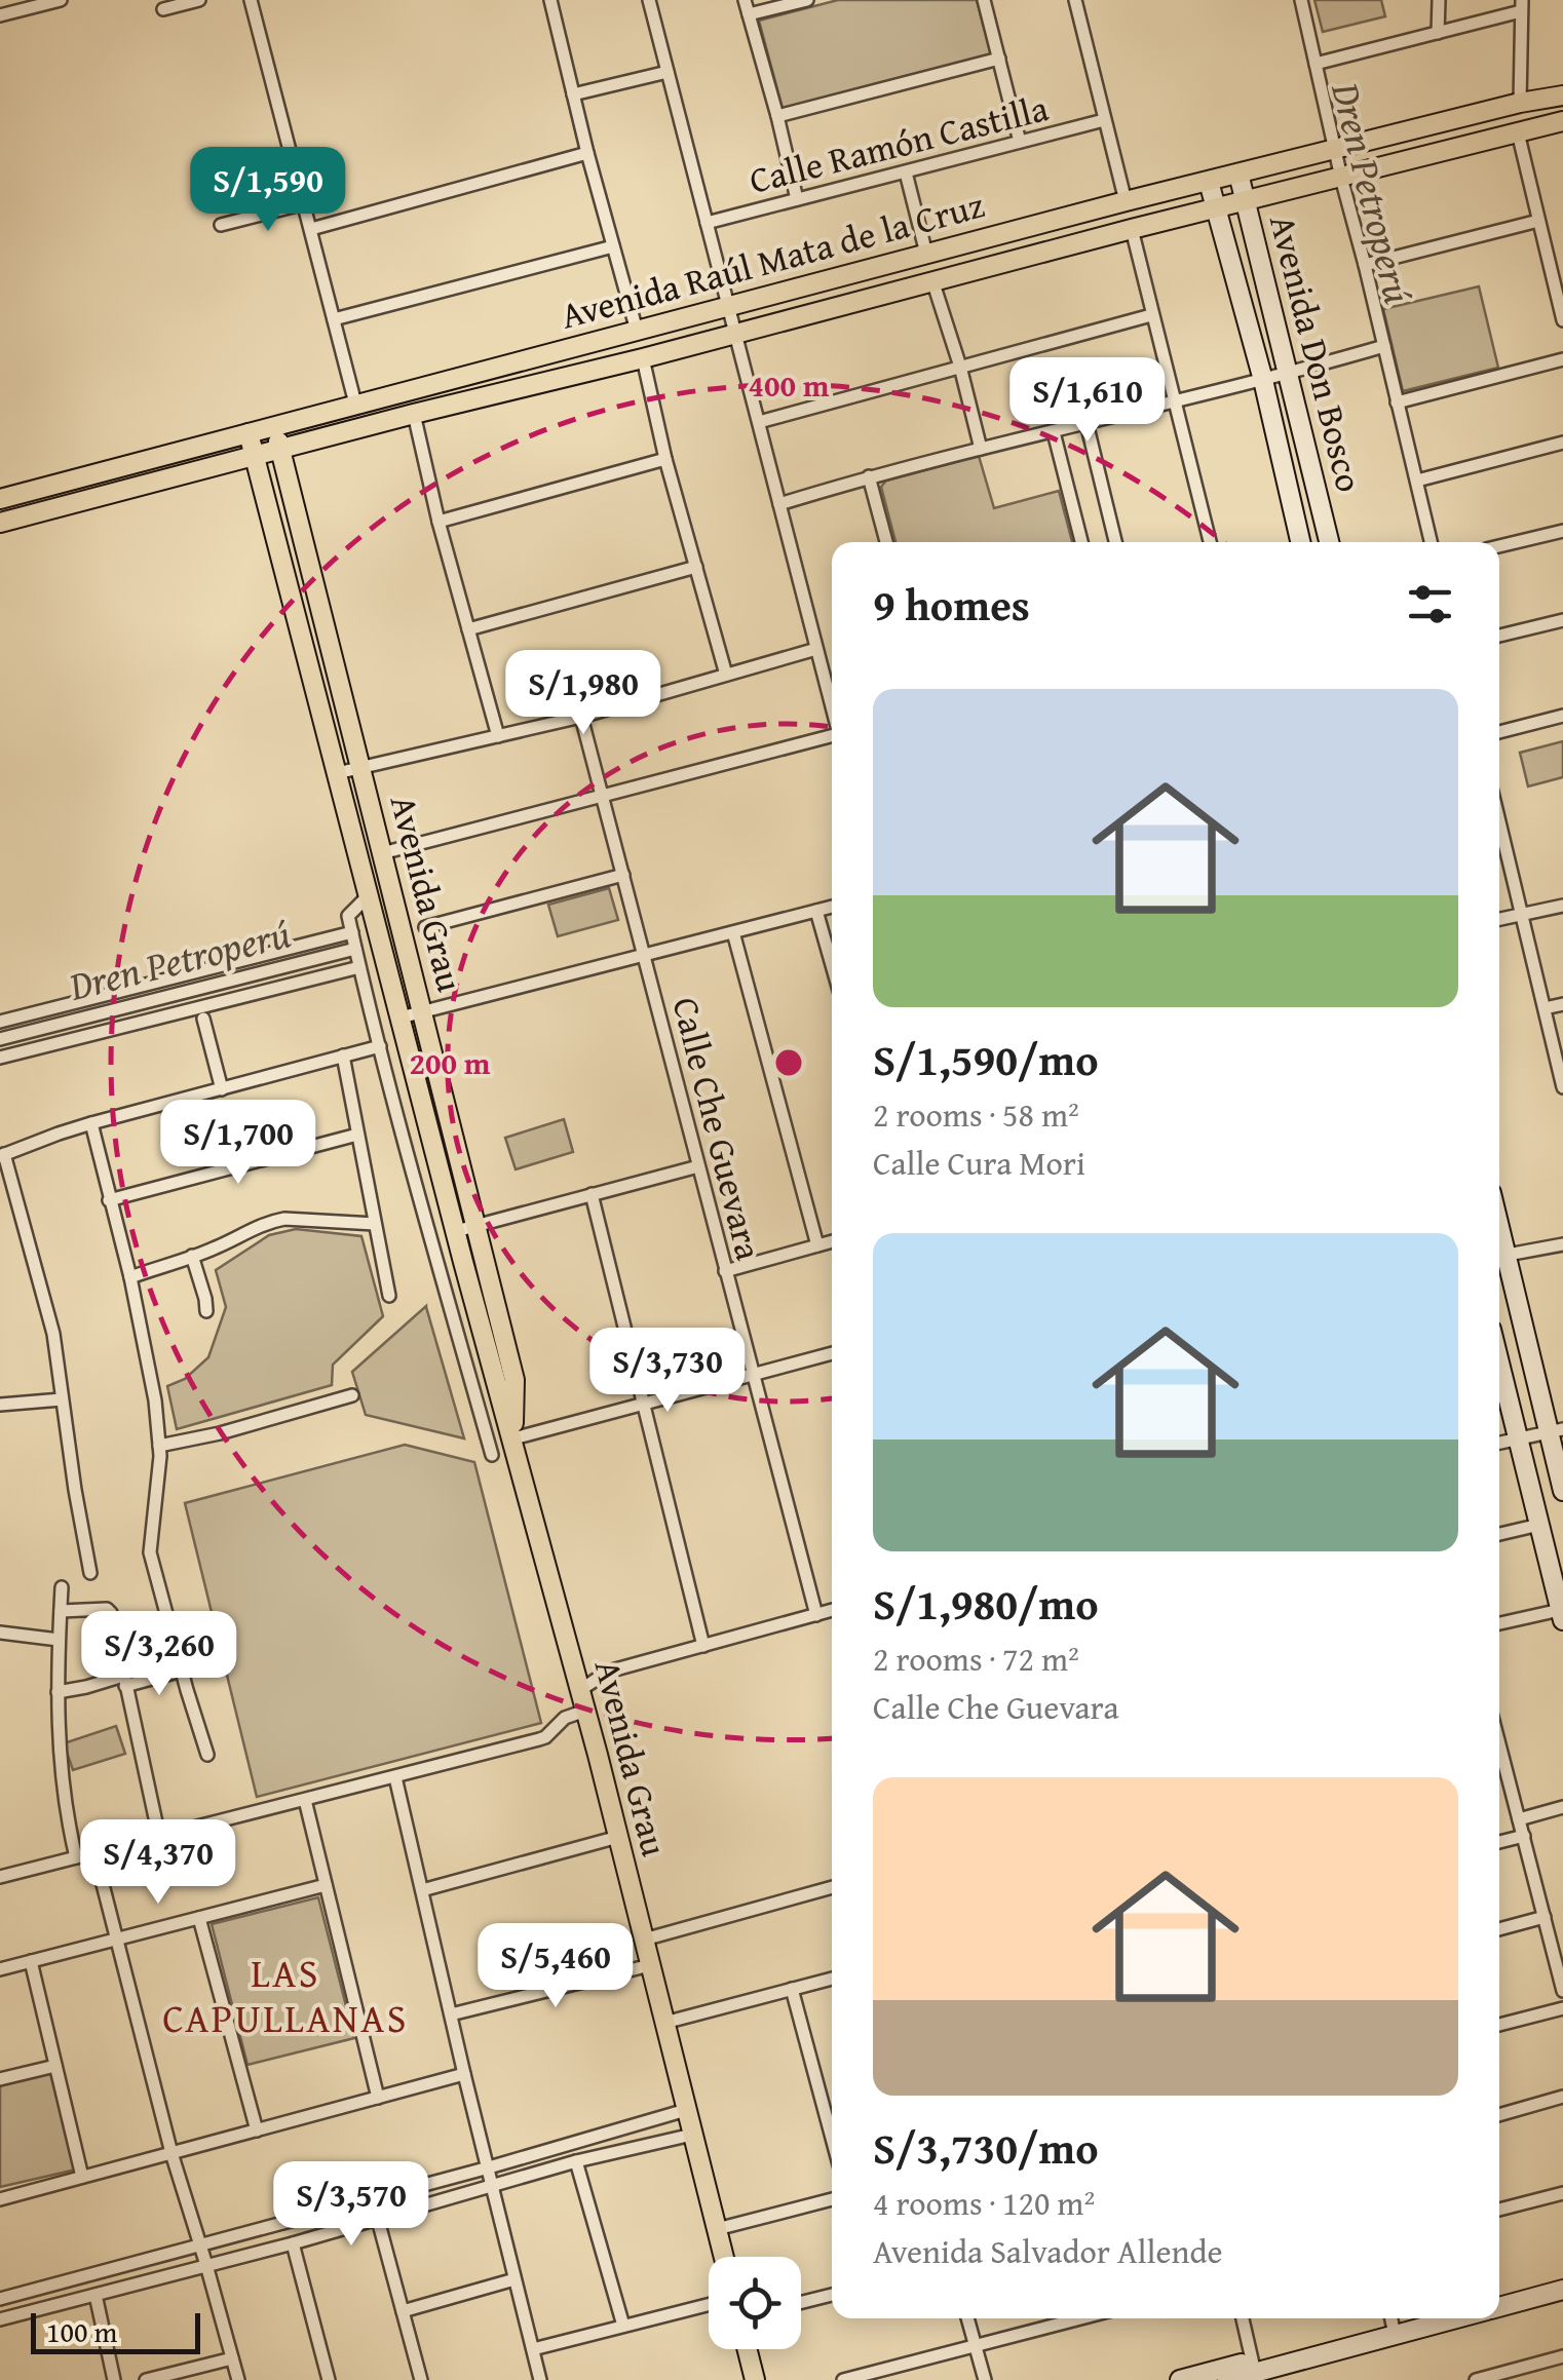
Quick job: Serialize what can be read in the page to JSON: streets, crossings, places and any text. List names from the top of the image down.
{
  "streets": {
    "main road": ["Avenida Raúl Mata de la Cruz", "Avenida Grau"],
    "street": ["Calle Ramón Castilla", "Avenida Don Bosco", "Calle Che Guevara"]
  },
  "crossings": [
    ["Avenida Raúl Mata de la Cruz", "Avenida Don Bosco"],
    ["Avenida Raúl Mata de la Cruz", "Avenida Grau"]
  ],
  "districts": ["LAS CAPULLANAS"],
  "water": ["Dren Petroperú"],
  "scale_bar": "100 m",
  "page": {
    "price": [
      "S/1,590",
      "S/1,610",
      "S/1,980",
      "S/1,700",
      "S/3,730",
      "S/3,260",
      "S/4,370",
      "S/5,460",
      "S/3,570"
    ],
    "heading": "9 homes",
    "list": [
      {
        "name": "S/1,590/mo",
        "note": "2 rooms · 58 m² · Calle Cura Mori"
      },
      {
        "name": "S/1,980/mo",
        "note": "2 rooms · 72 m² · Calle Che Guevara"
      },
      {
        "name": "S/3,730/mo",
        "note": "4 rooms · 120 m² · Avenida Salvador Allende"
      }
    ],
    "scale": "100 m"
  },
  "rings": ["400 m", "200 m"]
}
